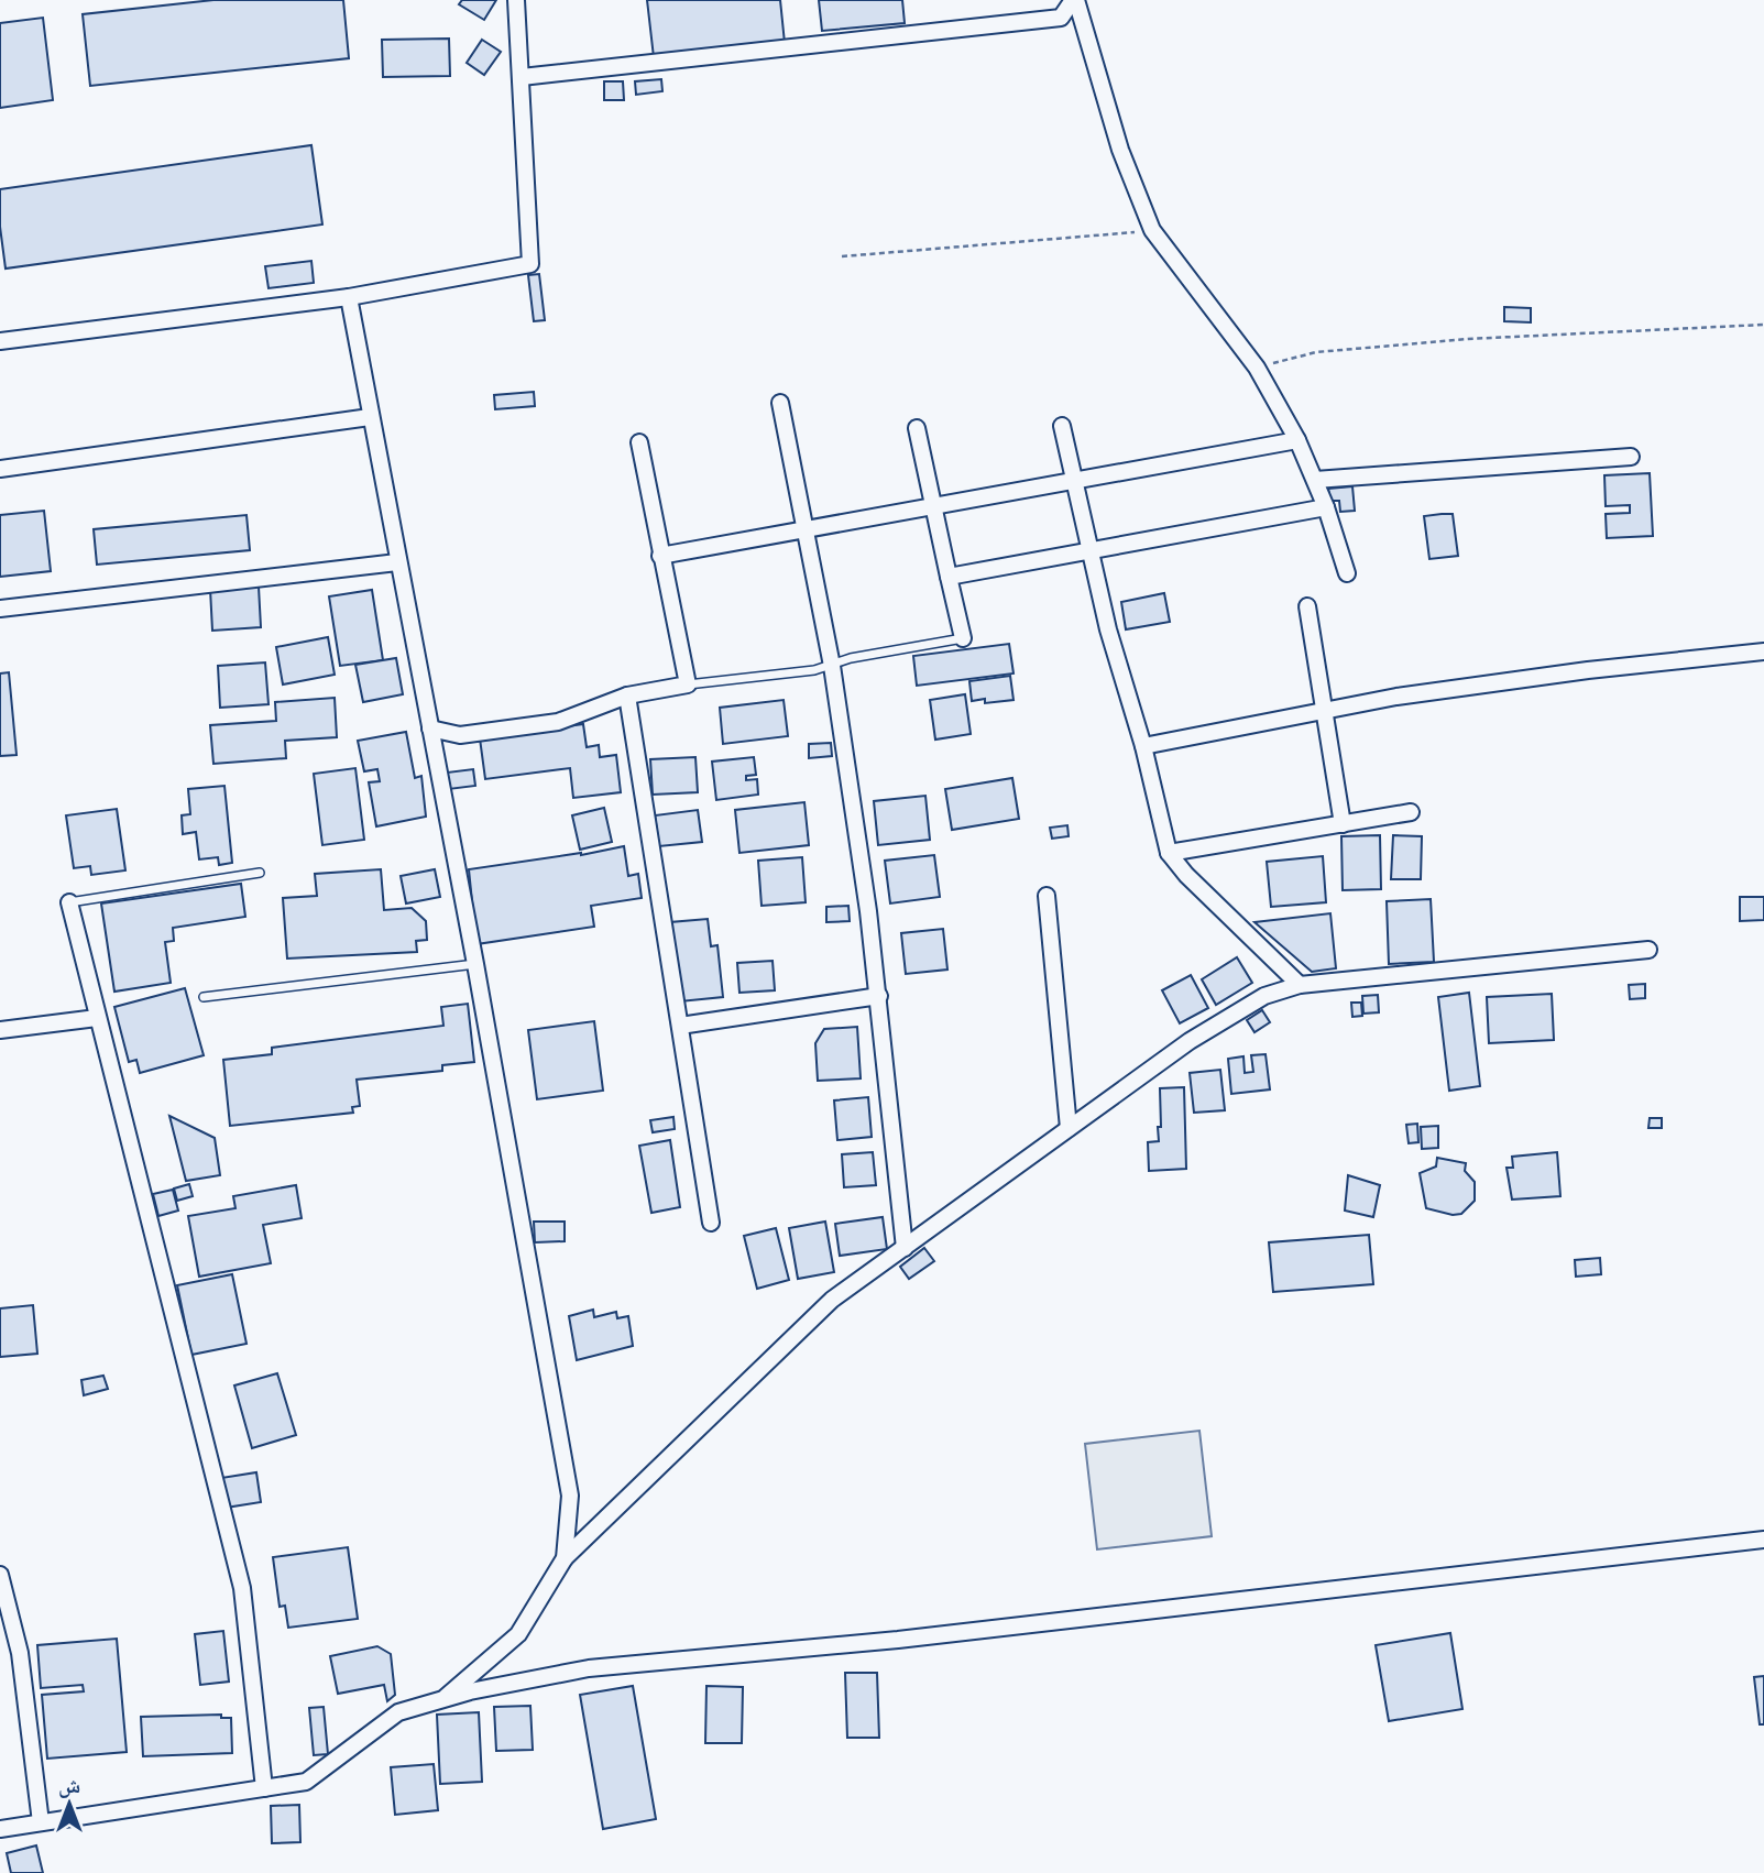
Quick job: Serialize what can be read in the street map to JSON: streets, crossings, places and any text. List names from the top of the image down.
{
  "north": "top"
}
